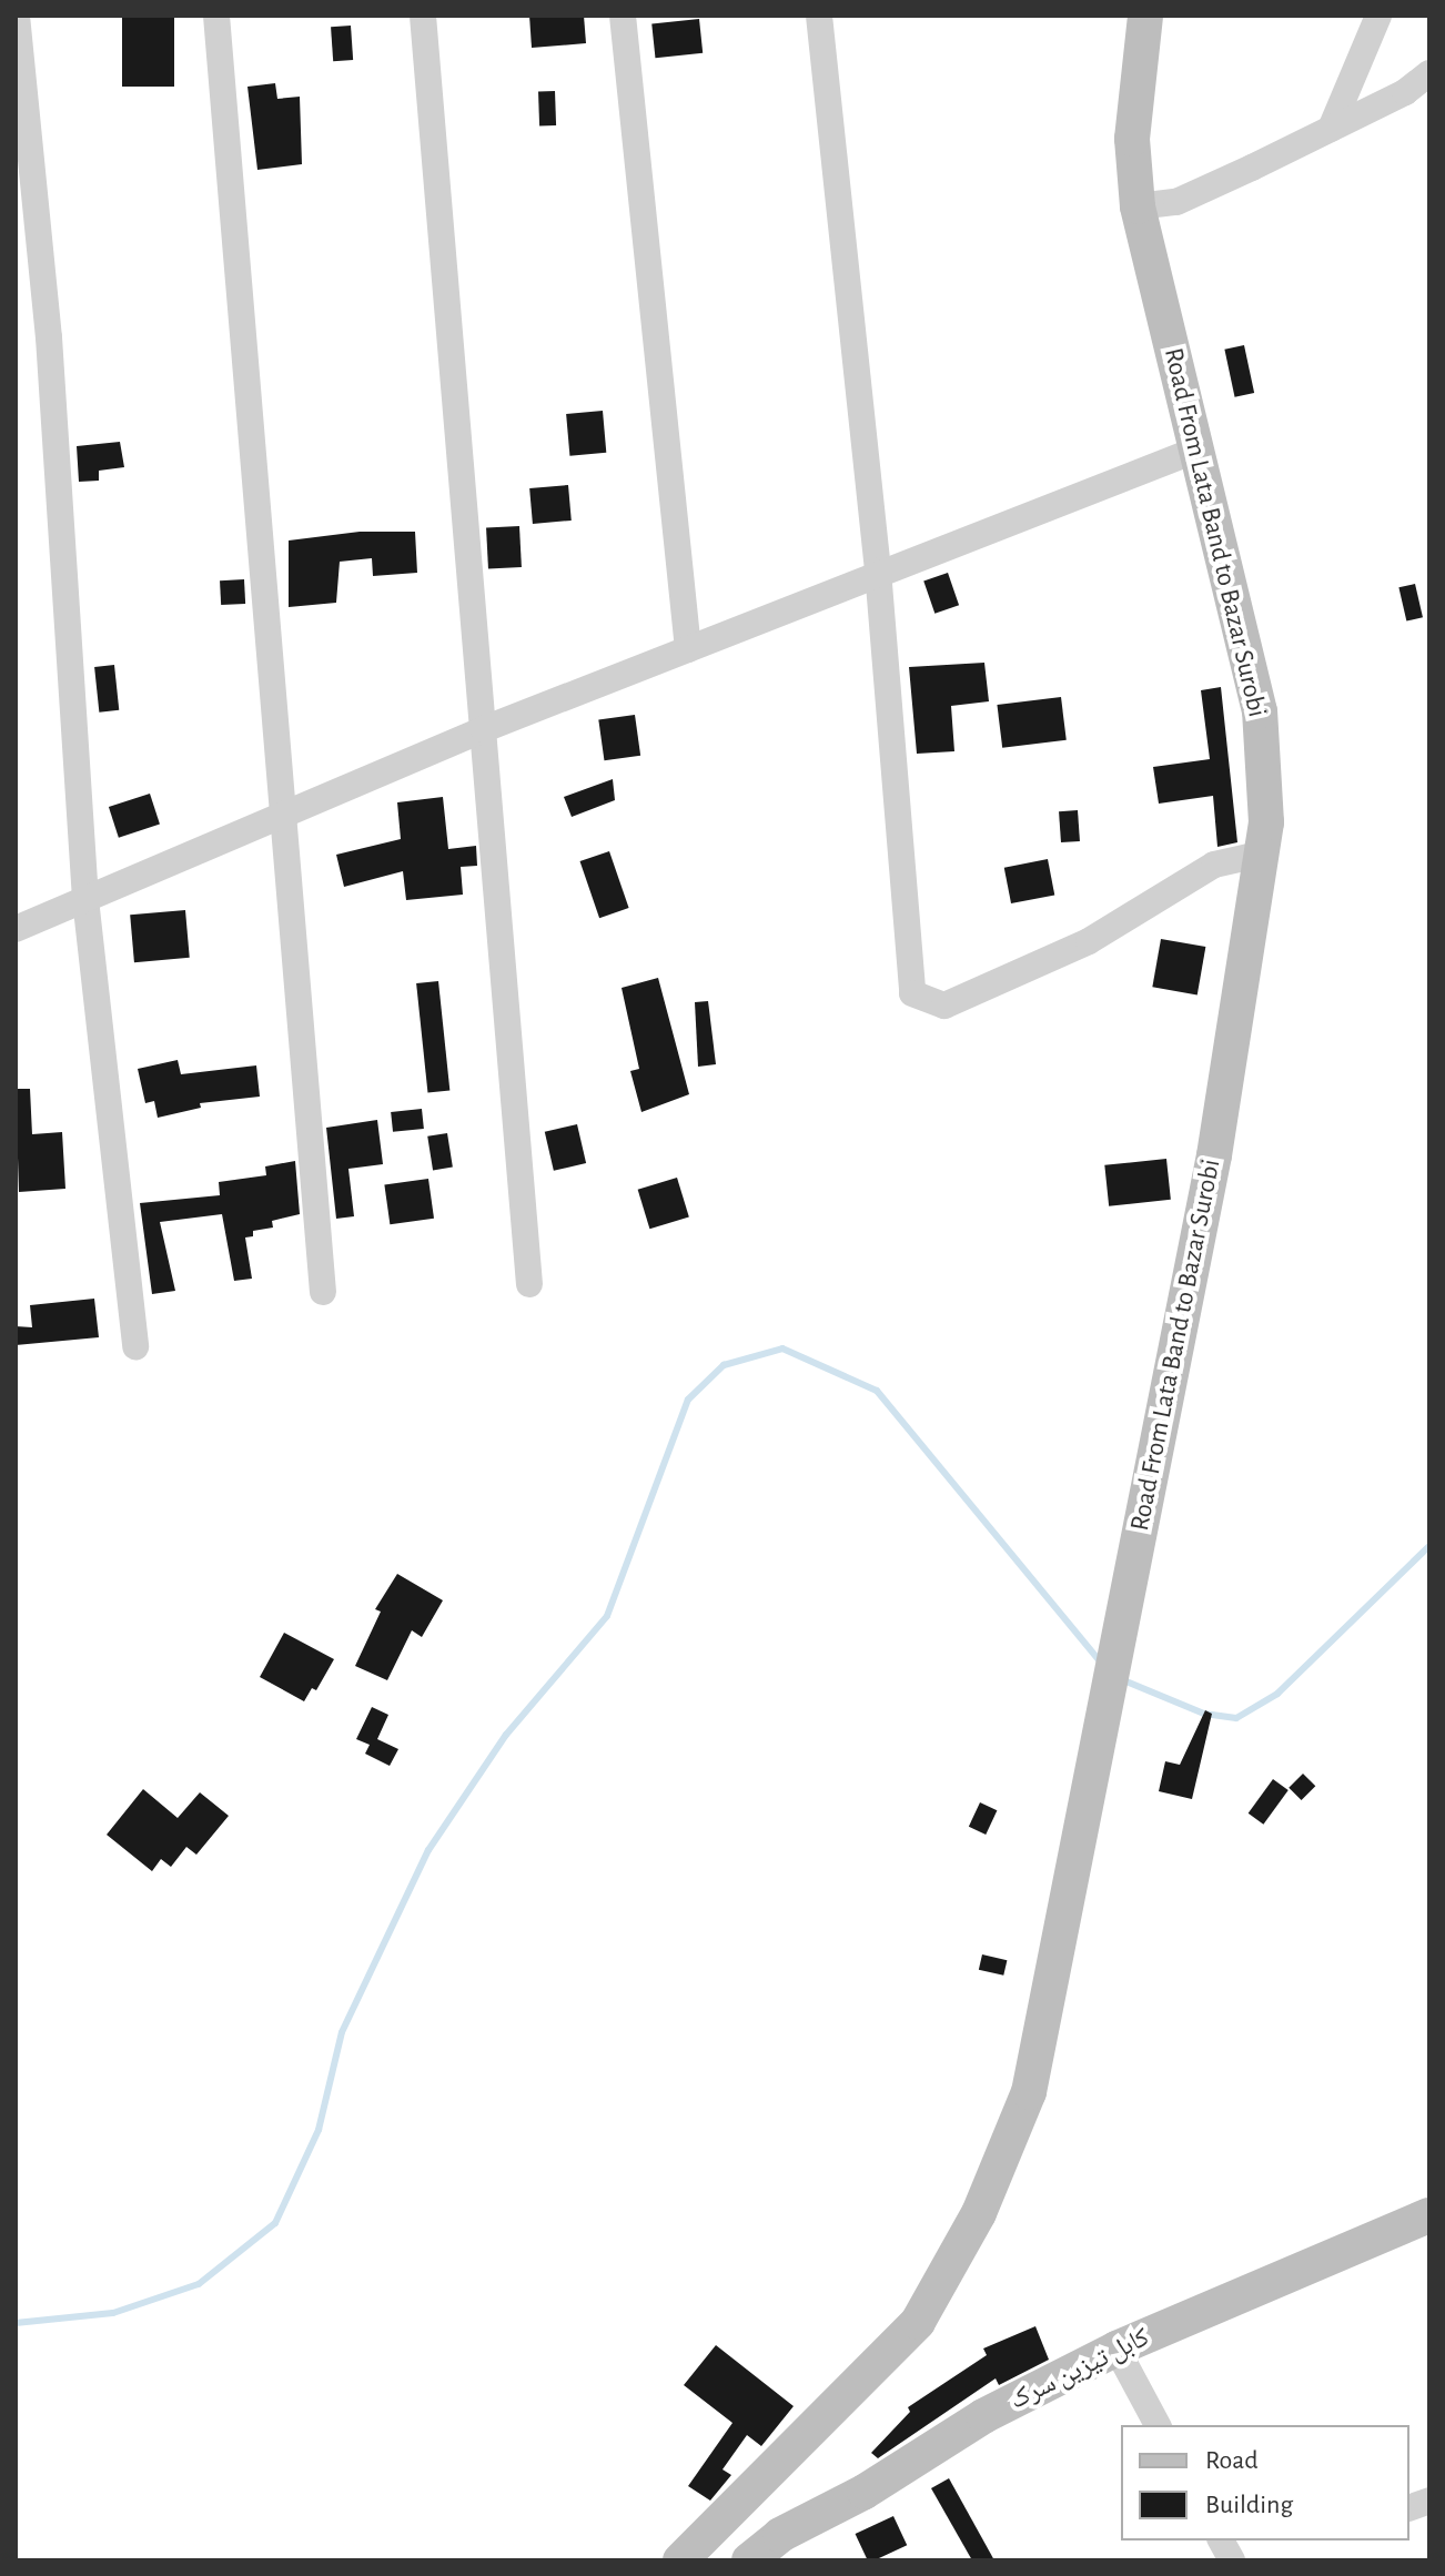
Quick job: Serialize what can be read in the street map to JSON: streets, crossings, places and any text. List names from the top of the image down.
{
  "streets": {
    "main road": ["Road From Lata Band to Bazar Surobi", "کابل تیزین سرک"]
  },
  "legend": ["Road", "Building"]
}
